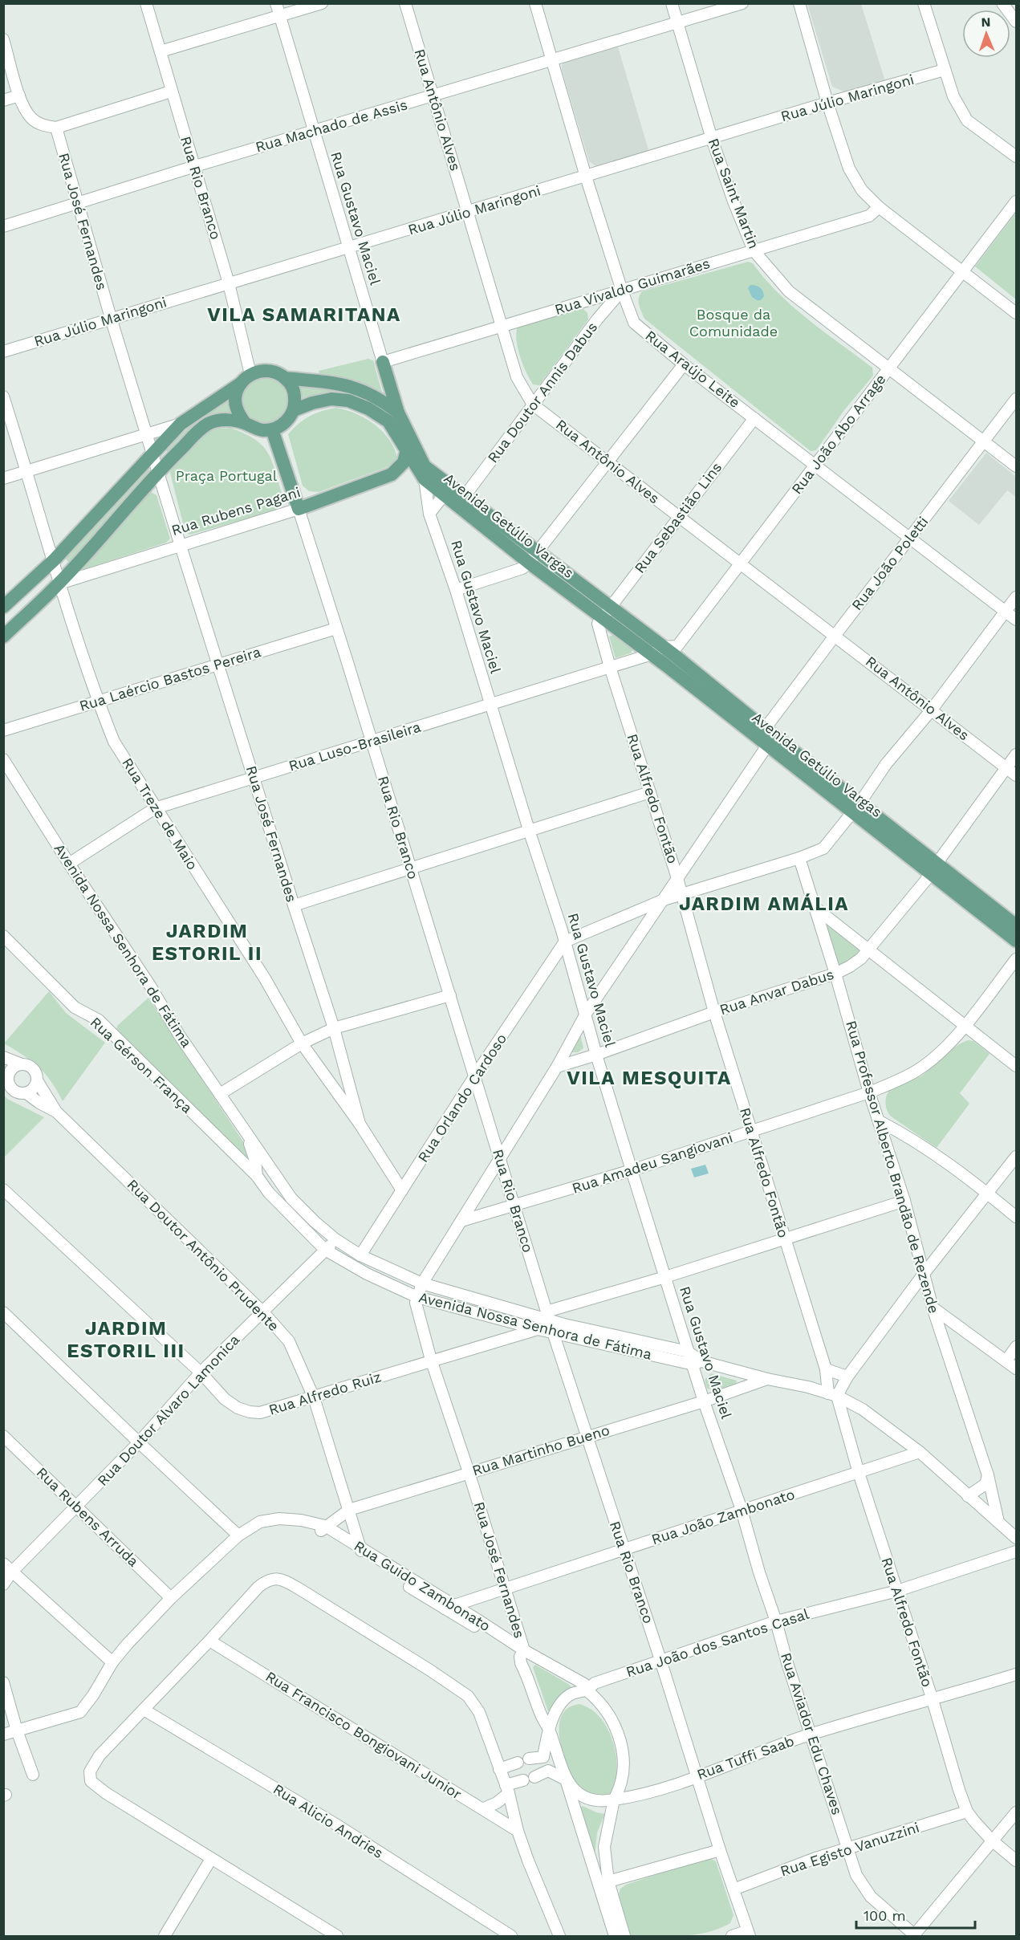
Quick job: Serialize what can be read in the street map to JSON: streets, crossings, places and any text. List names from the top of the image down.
{
  "streets": {
    "main road": ["Rua Gustavo Maciel", "Rua Rubens Pagani", "Avenida Getúlio Vargas"],
    "street": [
      "Rua Júlio Maringoni",
      "Rua Antônio Alves",
      "Rua Machado de Assis",
      "Rua Rio Branco",
      "Rua Saint Martin",
      "Rua José Fernandes",
      "Rua Vivaldo Guimarães",
      "Rua Araújo Leite",
      "Rua Doutor Annis Dabus",
      "Rua João Abo Arrage",
      "Rua Sebastião Lins",
      "Rua João Poletti",
      "Rua Laércio Bastos Pereira",
      "Rua Luso-Brasileira",
      "Rua Alfredo Fontão",
      "Rua Treze de Maio",
      "Avenida Nossa Senhora de Fátima",
      "Rua Anvar Dabus",
      "Rua Gérson França",
      "Rua Orlando Cardoso",
      "Rua Amadeu Sangiovani",
      "Rua Professor Alberto Brandão de Rezende",
      "Rua Doutor Antônio Prudente",
      "Rua Alfredo Ruiz",
      "Rua Doutor Alvaro Lamonica",
      "Rua Martinho Bueno",
      "Rua Rubens Arruda",
      "Rua João Zambonato",
      "Rua Guido Zambonato",
      "Rua João dos Santos Casal",
      "Rua Aviador Edu Chaves",
      "Rua Francisco Bongiovani Junior",
      "Rua Tuffi Saab",
      "Rua Alicio Andries",
      "Rua Egisto Vanuzzini"
    ]
  },
  "crossings": [
    ["Rua Júlio Maringoni", "Rua Antônio Alves"],
    ["Rua Júlio Maringoni", "Rua Rio Branco"],
    ["Rua Júlio Maringoni", "Rua Saint Martin"],
    ["Rua Júlio Maringoni", "Rua Gustavo Maciel"],
    ["Rua Júlio Maringoni", "Rua José Fernandes"],
    ["Rua Júlio Maringoni", "Rua Araújo Leite"],
    ["Rua Antônio Alves", "Rua Machado de Assis"],
    ["Rua Antônio Alves", "Rua Vivaldo Guimarães"],
    ["Rua Antônio Alves", "Rua Doutor Annis Dabus"],
    ["Rua Antônio Alves", "Rua João Abo Arrage"],
    ["Rua Antônio Alves", "Rua Sebastião Lins"],
    ["Rua Antônio Alves", "Rua João Poletti"],
    ["Rua Antônio Alves", "Rua Anvar Dabus"],
    ["Rua Machado de Assis", "Rua Rio Branco"],
    ["Rua Machado de Assis", "Rua Saint Martin"],
    ["Rua Machado de Assis", "Rua Gustavo Maciel"],
    ["Rua Machado de Assis", "Rua José Fernandes"],
    ["Rua Machado de Assis", "Rua Araújo Leite"],
    ["Rua Rio Branco", "Rua Rubens Pagani"],
    ["Rua Rio Branco", "Rua Laércio Bastos Pereira"],
    ["Rua Rio Branco", "Rua Luso-Brasileira"],
    ["Rua Rio Branco", "Avenida Nossa Senhora de Fátima"],
    ["Rua Rio Branco", "Rua Orlando Cardoso"],
    ["Rua Rio Branco", "Rua Amadeu Sangiovani"],
    ["Rua Rio Branco", "Rua Martinho Bueno"],
    ["Rua Rio Branco", "Rua João Zambonato"],
    ["Rua Rio Branco", "Rua João dos Santos Casal"],
    ["Rua Rio Branco", "Rua Tuffi Saab"],
    ["Rua Rio Branco", "Rua Egisto Vanuzzini"],
    ["Rua Saint Martin", "Rua Vivaldo Guimarães"],
    ["Rua Saint Martin", "Rua João Abo Arrage"],
    ["Rua Saint Martin", "Rua João Poletti"],
    ["Rua Gustavo Maciel", "Rua Vivaldo Guimarães"],
    ["Rua Gustavo Maciel", "Avenida Getúlio Vargas"],
    ["Rua Gustavo Maciel", "Rua Luso-Brasileira"],
    ["Rua Gustavo Maciel", "Avenida Nossa Senhora de Fátima"],
    ["Rua Gustavo Maciel", "Rua Anvar Dabus"],
    ["Rua Gustavo Maciel", "Rua Orlando Cardoso"],
    ["Rua Gustavo Maciel", "Rua Amadeu Sangiovani"],
    ["Rua Gustavo Maciel", "Rua Martinho Bueno"],
    ["Rua Gustavo Maciel", "Rua João Zambonato"],
    ["Rua Gustavo Maciel", "Rua Aviador Edu Chaves"],
    ["Rua José Fernandes", "Rua Rubens Pagani"],
    ["Rua José Fernandes", "Rua Laércio Bastos Pereira"],
    ["Rua José Fernandes", "Rua Luso-Brasileira"],
    ["Rua José Fernandes", "Rua Treze de Maio"],
    ["Rua José Fernandes", "Avenida Nossa Senhora de Fátima"],
    ["Rua José Fernandes", "Rua Alfredo Ruiz"],
    ["Rua José Fernandes", "Rua Martinho Bueno"],
    ["Rua José Fernandes", "Rua João Zambonato"],
    ["Rua José Fernandes", "Rua Guido Zambonato"],
    ["Rua José Fernandes", "Rua João dos Santos Casal"],
    ["Rua José Fernandes", "Rua Tuffi Saab"],
    ["Rua Vivaldo Guimarães", "Rua Araújo Leite"],
    ["Rua Vivaldo Guimarães", "Rua Doutor Annis Dabus"],
    ["Rua Araújo Leite", "Rua Doutor Annis Dabus"],
    ["Rua Araújo Leite", "Rua João Abo Arrage"],
    ["Rua Araújo Leite", "Rua Sebastião Lins"],
    ["Rua Araújo Leite", "Rua João Poletti"],
    ["Rua Doutor Annis Dabus", "Avenida Getúlio Vargas"],
    ["Rua João Abo Arrage", "Avenida Getúlio Vargas"],
    ["Rua João Abo Arrage", "Rua Luso-Brasileira"],
    ["Rua Rubens Pagani", "Rua Treze de Maio"],
    ["Rua Sebastião Lins", "Avenida Getúlio Vargas"],
    ["Rua Sebastião Lins", "Rua Alfredo Fontão"],
    ["Avenida Getúlio Vargas", "Rua João Poletti"],
    ["Avenida Getúlio Vargas", "Rua Luso-Brasileira"],
    ["Avenida Getúlio Vargas", "Rua Alfredo Fontão"],
    ["Avenida Getúlio Vargas", "Rua Anvar Dabus"],
    ["Rua Laércio Bastos Pereira", "Rua Treze de Maio"],
    ["Rua Luso-Brasileira", "Rua Alfredo Fontão"],
    ["Rua Luso-Brasileira", "Rua Treze de Maio"],
    ["Rua Luso-Brasileira", "Avenida Nossa Senhora de Fátima"],
    ["Rua Alfredo Fontão", "Avenida Nossa Senhora de Fátima"],
    ["Rua Alfredo Fontão", "Rua Anvar Dabus"],
    ["Rua Alfredo Fontão", "Rua Amadeu Sangiovani"],
    ["Rua Alfredo Fontão", "Rua João Zambonato"],
    ["Rua Alfredo Fontão", "Rua João dos Santos Casal"],
    ["Rua Alfredo Fontão", "Rua Tuffi Saab"],
    ["Rua Alfredo Fontão", "Rua Egisto Vanuzzini"],
    ["Rua Treze de Maio", "Rua Orlando Cardoso"],
    ["Avenida Nossa Senhora de Fátima", "Rua Gérson França"],
    ["Avenida Nossa Senhora de Fátima", "Rua Orlando Cardoso"],
    ["Avenida Nossa Senhora de Fátima", "Rua Professor Alberto Brandão de Rezende"],
    ["Avenida Nossa Senhora de Fátima", "Rua Alfredo Ruiz"],
    ["Avenida Nossa Senhora de Fátima", "Rua Doutor Alvaro Lamonica"],
    ["Avenida Nossa Senhora de Fátima", "Rua Martinho Bueno"],
    ["Avenida Nossa Senhora de Fátima", "Rua João Zambonato"],
    ["Rua Anvar Dabus", "Rua Professor Alberto Brandão de Rezende"],
    ["Rua Amadeu Sangiovani", "Rua Professor Alberto Brandão de Rezende"],
    ["Rua Doutor Antônio Prudente", "Rua Alfredo Ruiz"],
    ["Rua Doutor Antônio Prudente", "Rua Doutor Alvaro Lamonica"],
    ["Rua Doutor Antônio Prudente", "Rua Martinho Bueno"],
    ["Rua Doutor Antônio Prudente", "Rua Guido Zambonato"],
    ["Rua Alfredo Ruiz", "Rua Doutor Alvaro Lamonica"],
    ["Rua Doutor Alvaro Lamonica", "Rua Rubens Arruda"],
    ["Rua Martinho Bueno", "Rua Guido Zambonato"],
    ["Rua Rubens Arruda", "Rua Guido Zambonato"],
    ["Rua João Zambonato", "Rua Guido Zambonato"],
    ["Rua João Zambonato", "Rua Aviador Edu Chaves"],
    ["Rua Guido Zambonato", "Rua João dos Santos Casal"],
    ["Rua Guido Zambonato", "Rua Tuffi Saab"],
    ["Rua João dos Santos Casal", "Rua Aviador Edu Chaves"],
    ["Rua João dos Santos Casal", "Rua Tuffi Saab"],
    ["Rua Aviador Edu Chaves", "Rua Tuffi Saab"],
    ["Rua Aviador Edu Chaves", "Rua Egisto Vanuzzini"]
  ],
  "districts": [
    "VILA SAMARITANA",
    "JARDIM AMÁLIA",
    "JARDIM ESTORIL II",
    "VILA MESQUITA",
    "JARDIM ESTORIL III"
  ],
  "parks": ["Bosque da Comunidade", "Praça Portugal"],
  "scale_bar": "100 m",
  "north": "top"
}
